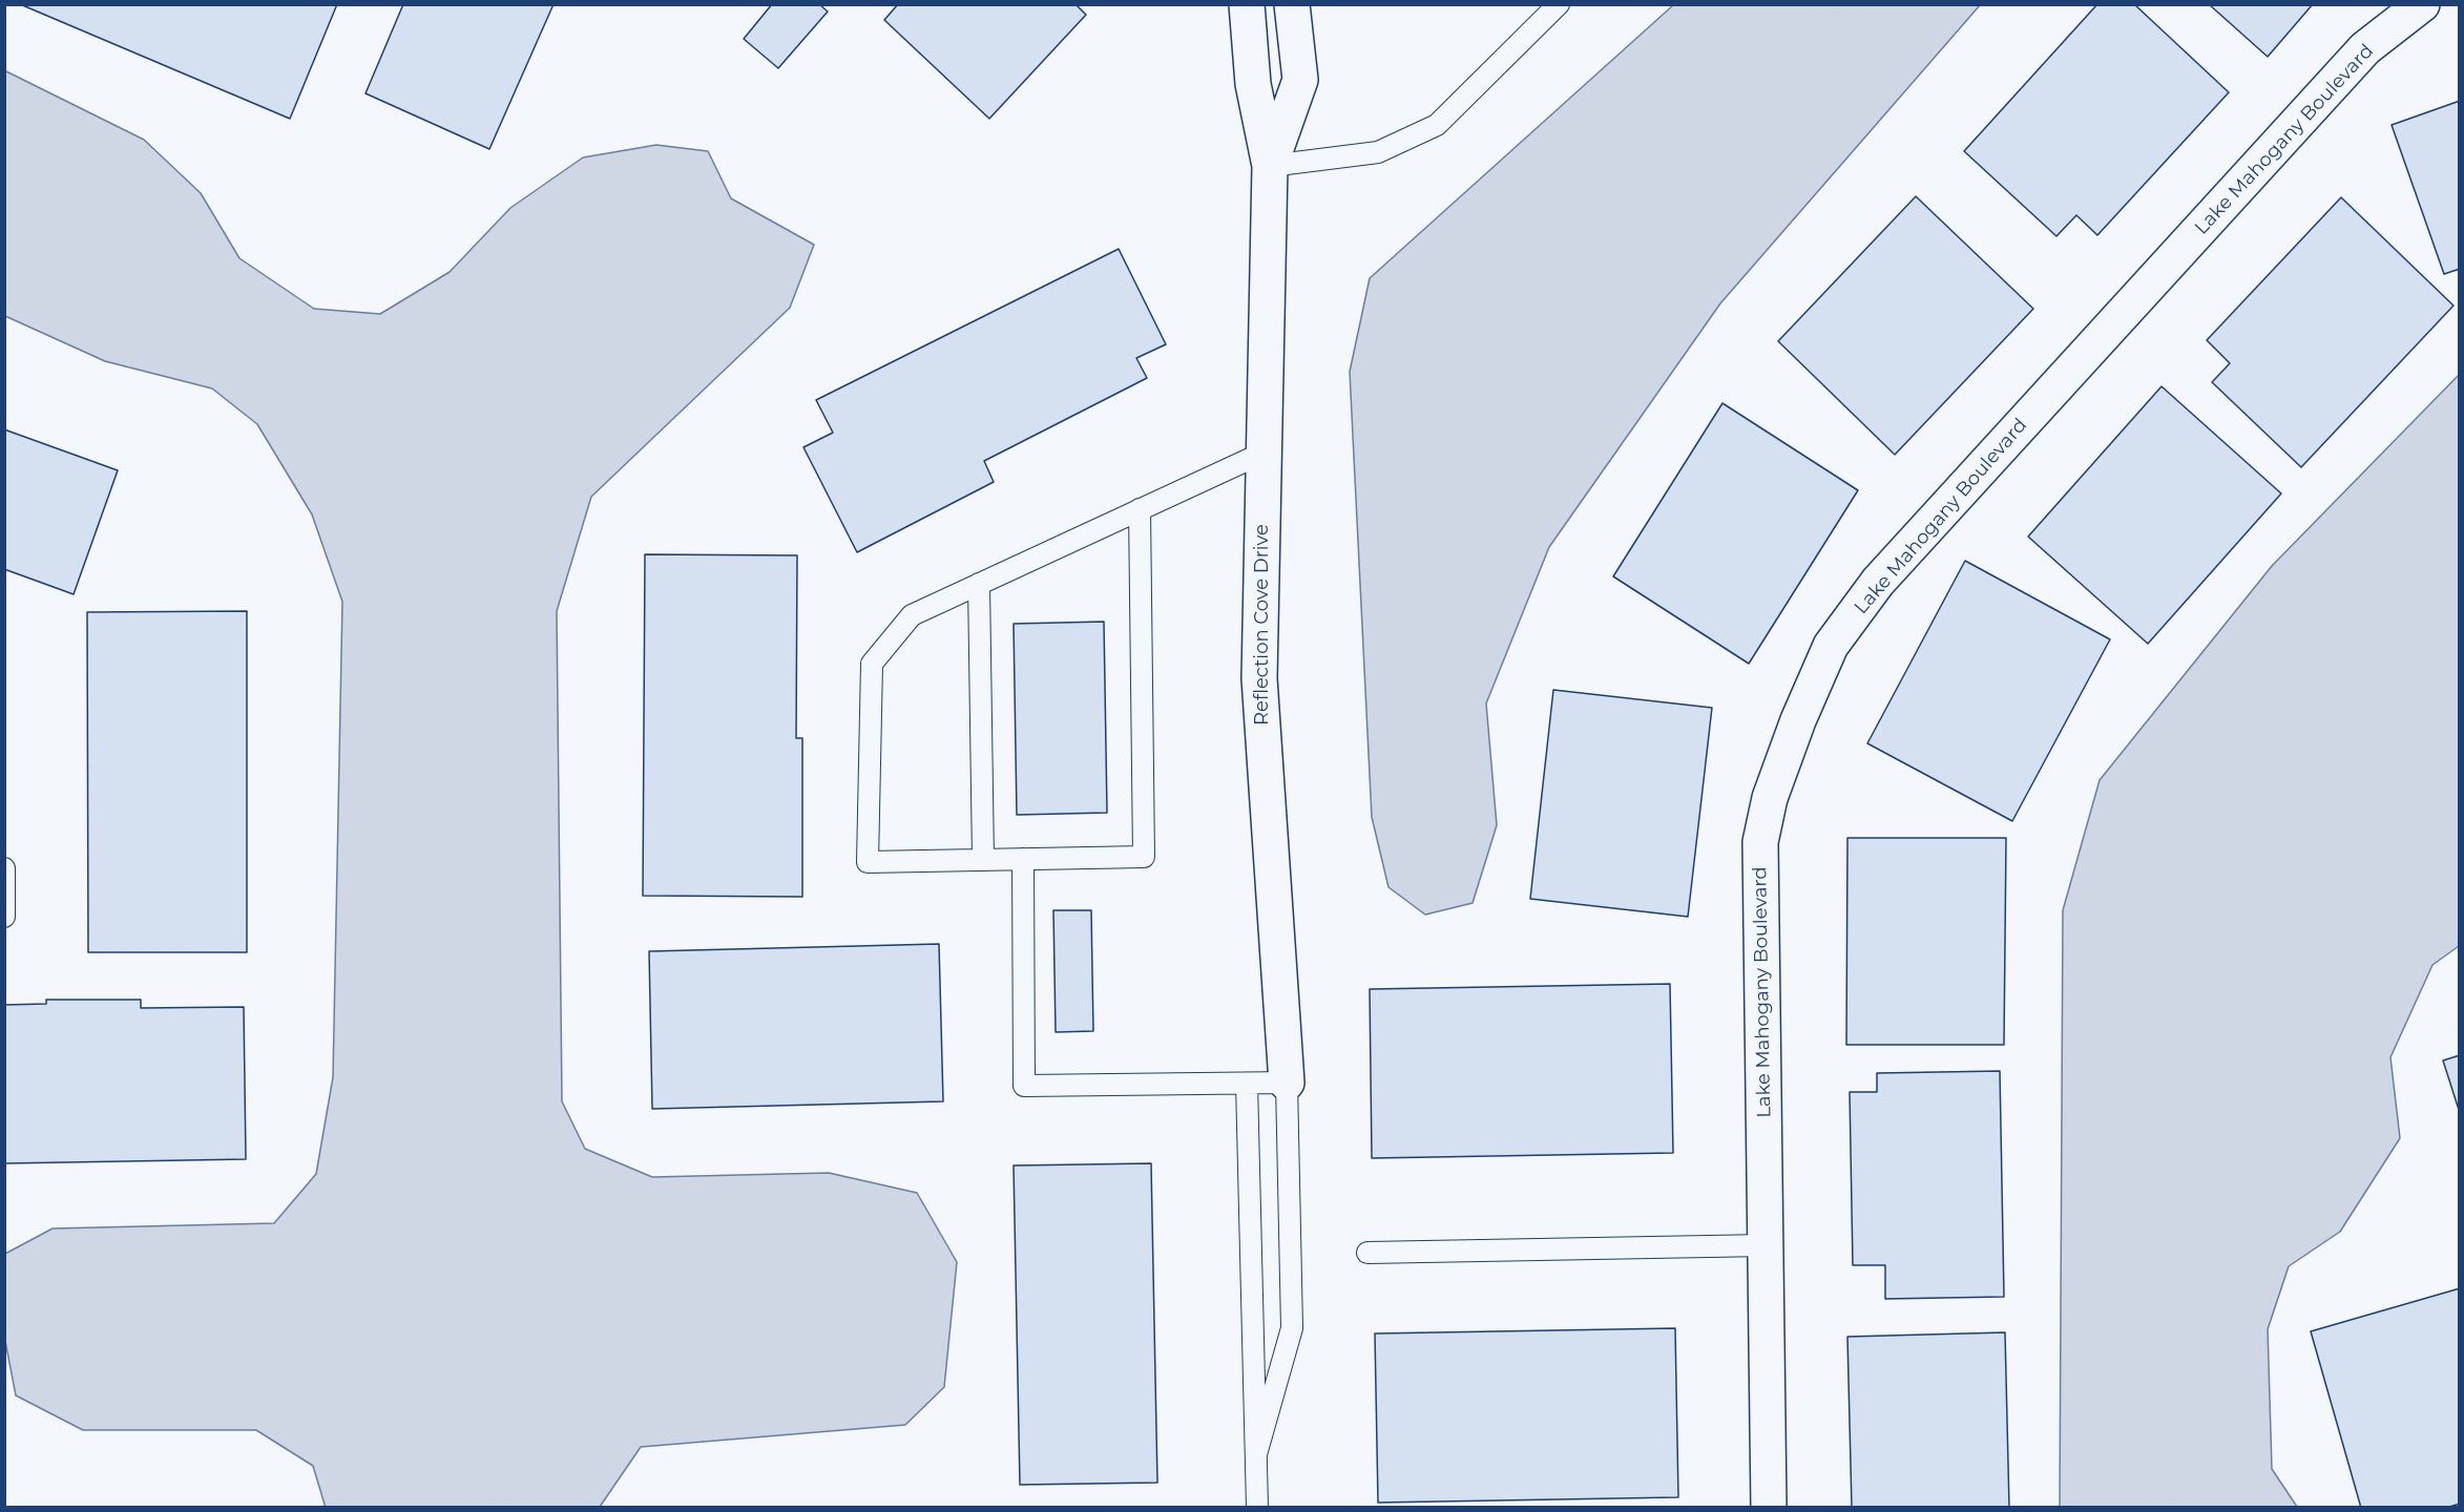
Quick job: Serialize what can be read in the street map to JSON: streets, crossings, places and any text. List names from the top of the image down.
{
  "streets": {
    "street": ["Lake Mahogany Boulevard", "Reflection Cove Drive"]
  }
}
